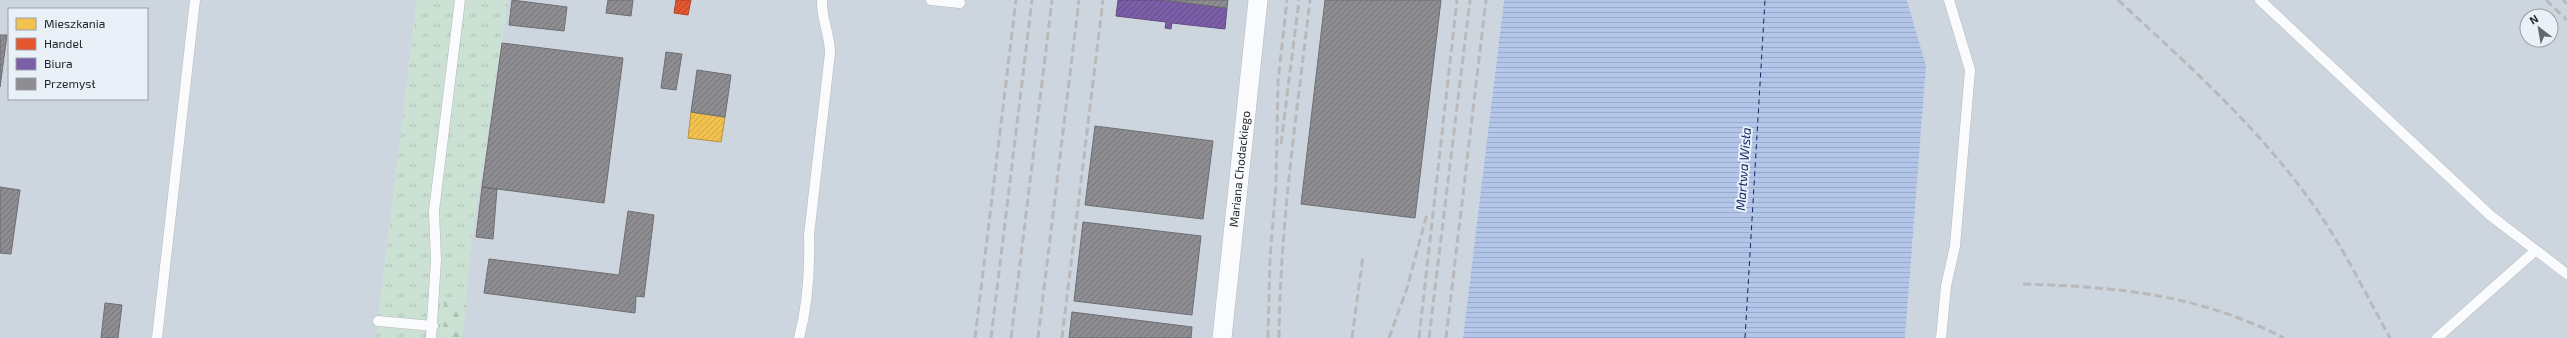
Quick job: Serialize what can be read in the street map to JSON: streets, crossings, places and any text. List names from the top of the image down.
{
  "streets": {
    "street": ["Mariana Chodackiego"]
  },
  "water": ["Martwa Wisła"],
  "legend": [
    "Mieszkania",
    "Handel",
    "Biura",
    "Przemysł"
  ],
  "north": "top left"
}
